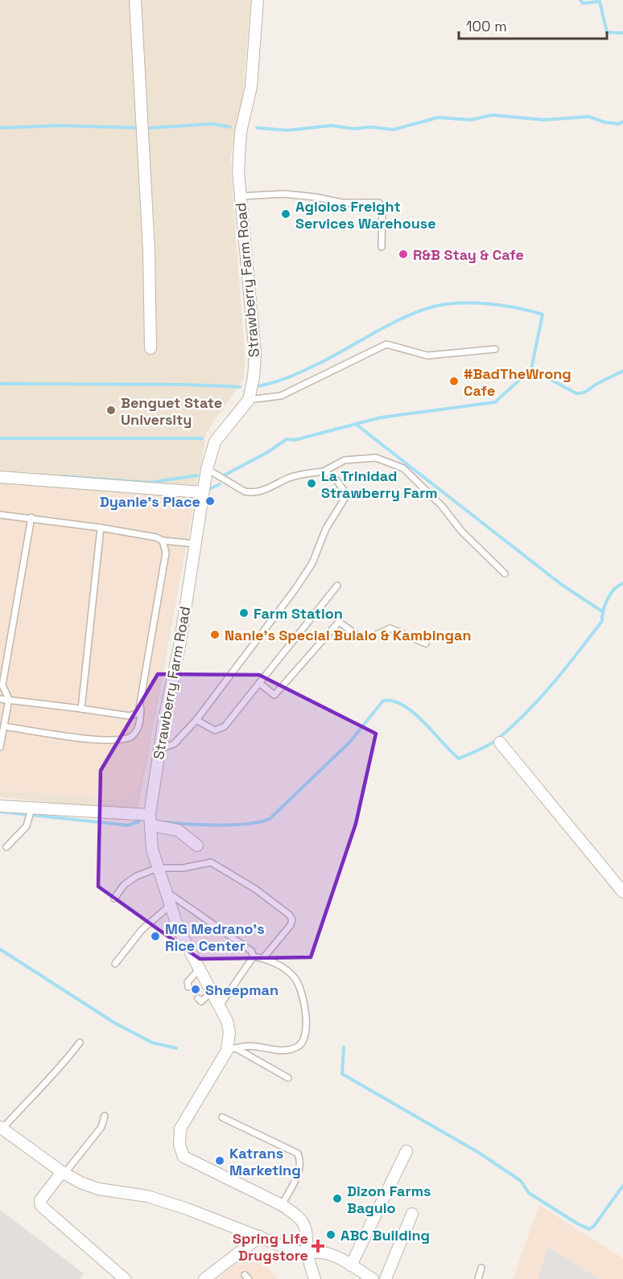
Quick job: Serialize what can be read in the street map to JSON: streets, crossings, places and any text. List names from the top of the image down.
{
  "streets": {
    "street": ["Strawberry Farm Road"]
  },
  "places": {
    "other": [
      "Aglolos Freight Services Warehouse",
      "R&B Stay & Cafe",
      "#BadTheWrong Cafe",
      "Benguet State University",
      "La Trinidad Strawberry Farm",
      "Dyanie's Place",
      "Farm Station",
      "Nanie's Special Bulalo & Kambingan",
      "MG Medrano's Rice Center",
      "Sheepman",
      "Katrans Marketing",
      "Dizon Farms Baguio",
      "ABC Building"
    ],
    "health": ["Spring Life Drugstore"]
  },
  "scale_bar": "100 m"
}
